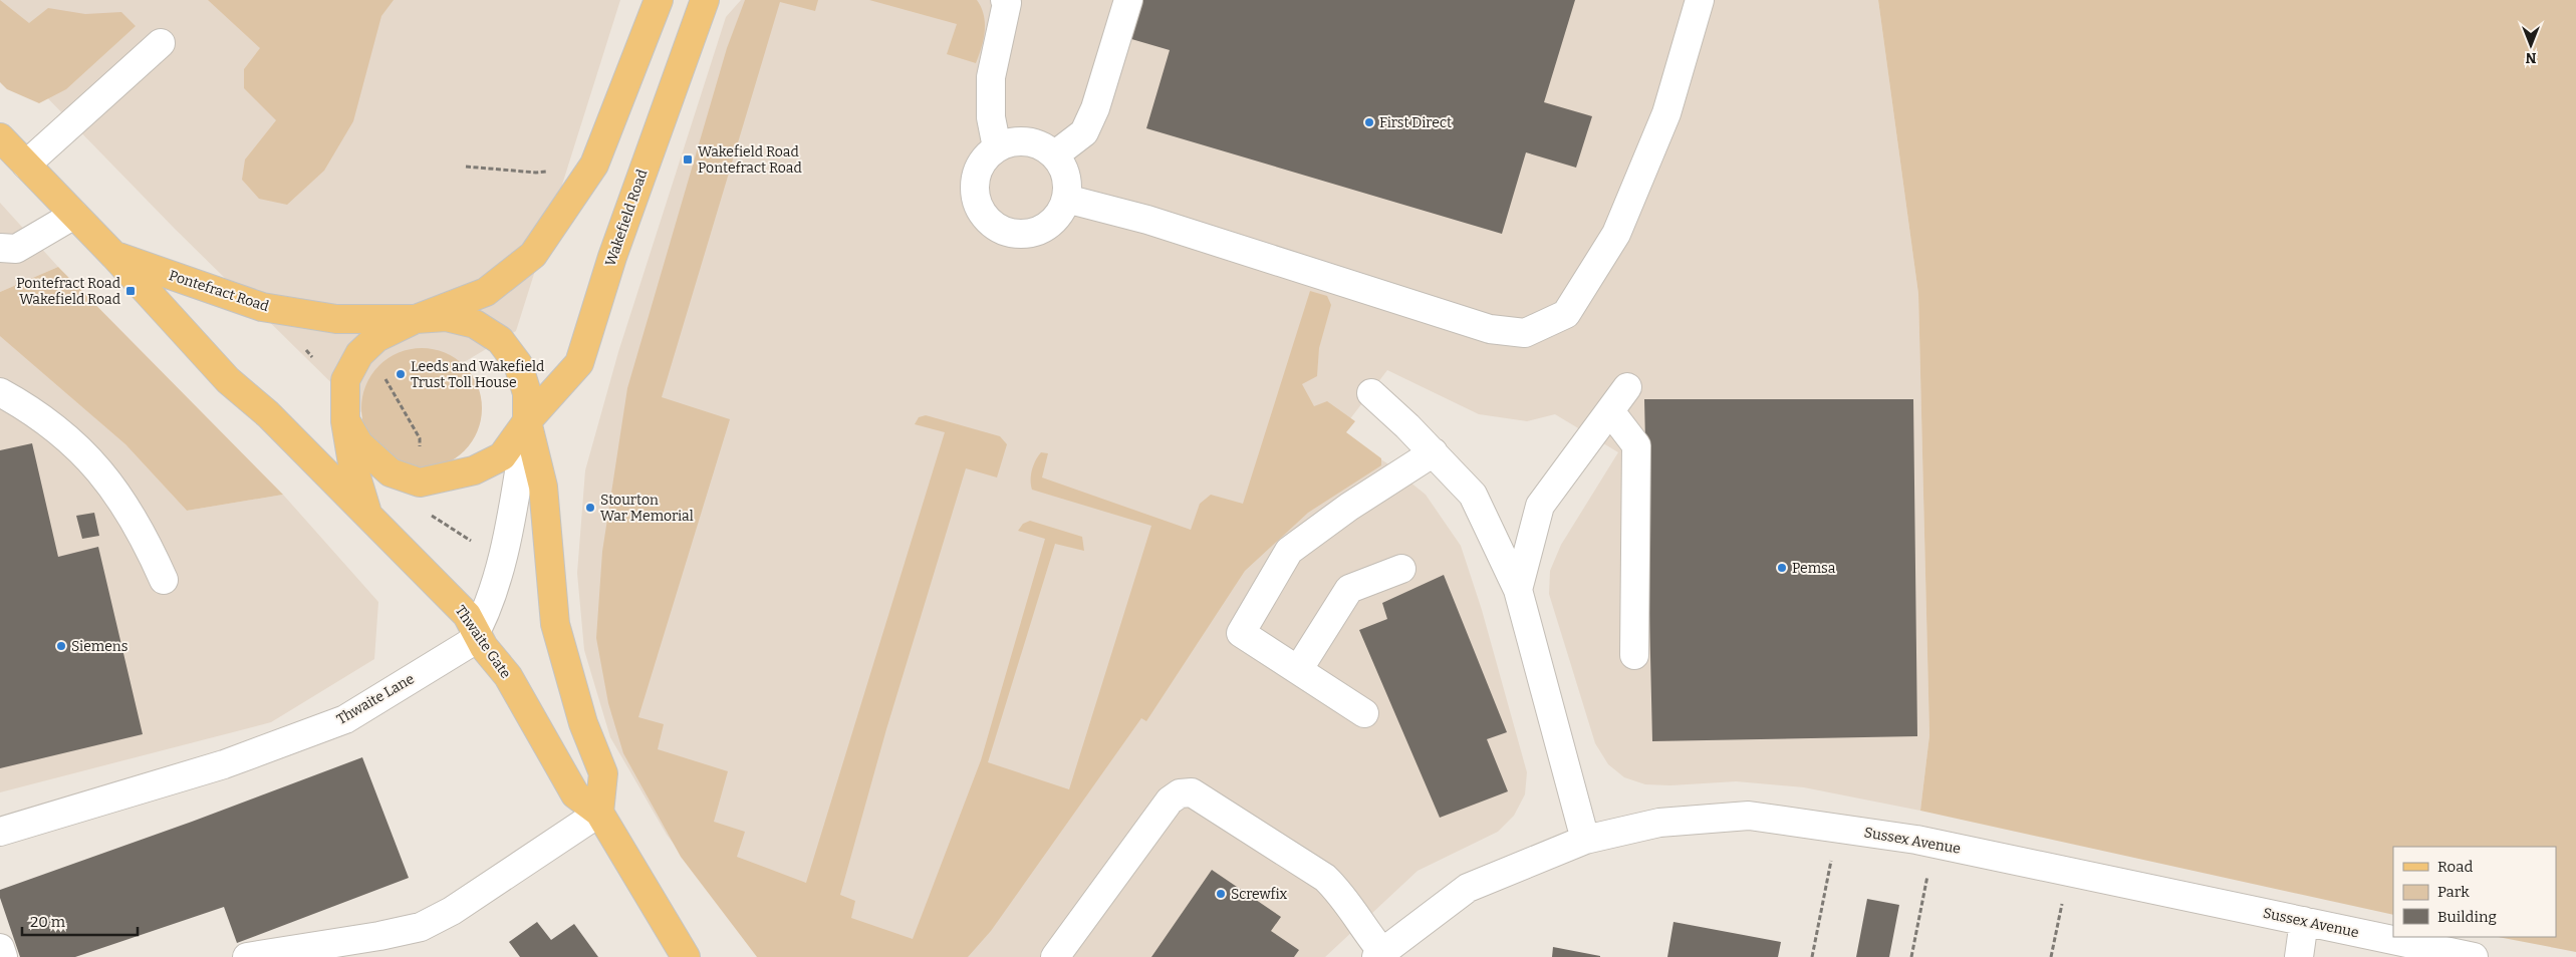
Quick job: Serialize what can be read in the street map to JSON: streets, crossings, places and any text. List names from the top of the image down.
{
  "streets": {
    "main road": ["Wakefield Road", "Pontefract Road", "Thwaite Gate"],
    "street": ["Thwaite Lane", "Sussex Avenue"]
  },
  "crossings": [
    ["Wakefield Road", "Pontefract Road"],
    ["Wakefield Road", "Thwaite Gate"],
    ["Wakefield Road", "Thwaite Lane"],
    ["Pontefract Road", "Thwaite Gate"],
    ["Pontefract Road", "Thwaite Lane"],
    ["Thwaite Gate", "Thwaite Lane"]
  ],
  "places": {
    "other": [
      "First Direct",
      "Leeds and Wakefield Trust Toll House",
      "Stourton War Memorial",
      "Pemsa",
      "Siemens",
      "Screwfix"
    ],
    "transit": ["Wakefield Road Pontefract Road", "Pontefract Road Wakefield Road"]
  },
  "legend": ["Road", "Park", "Building"],
  "scale_bar": "20 m",
  "north": "bottom"
}
